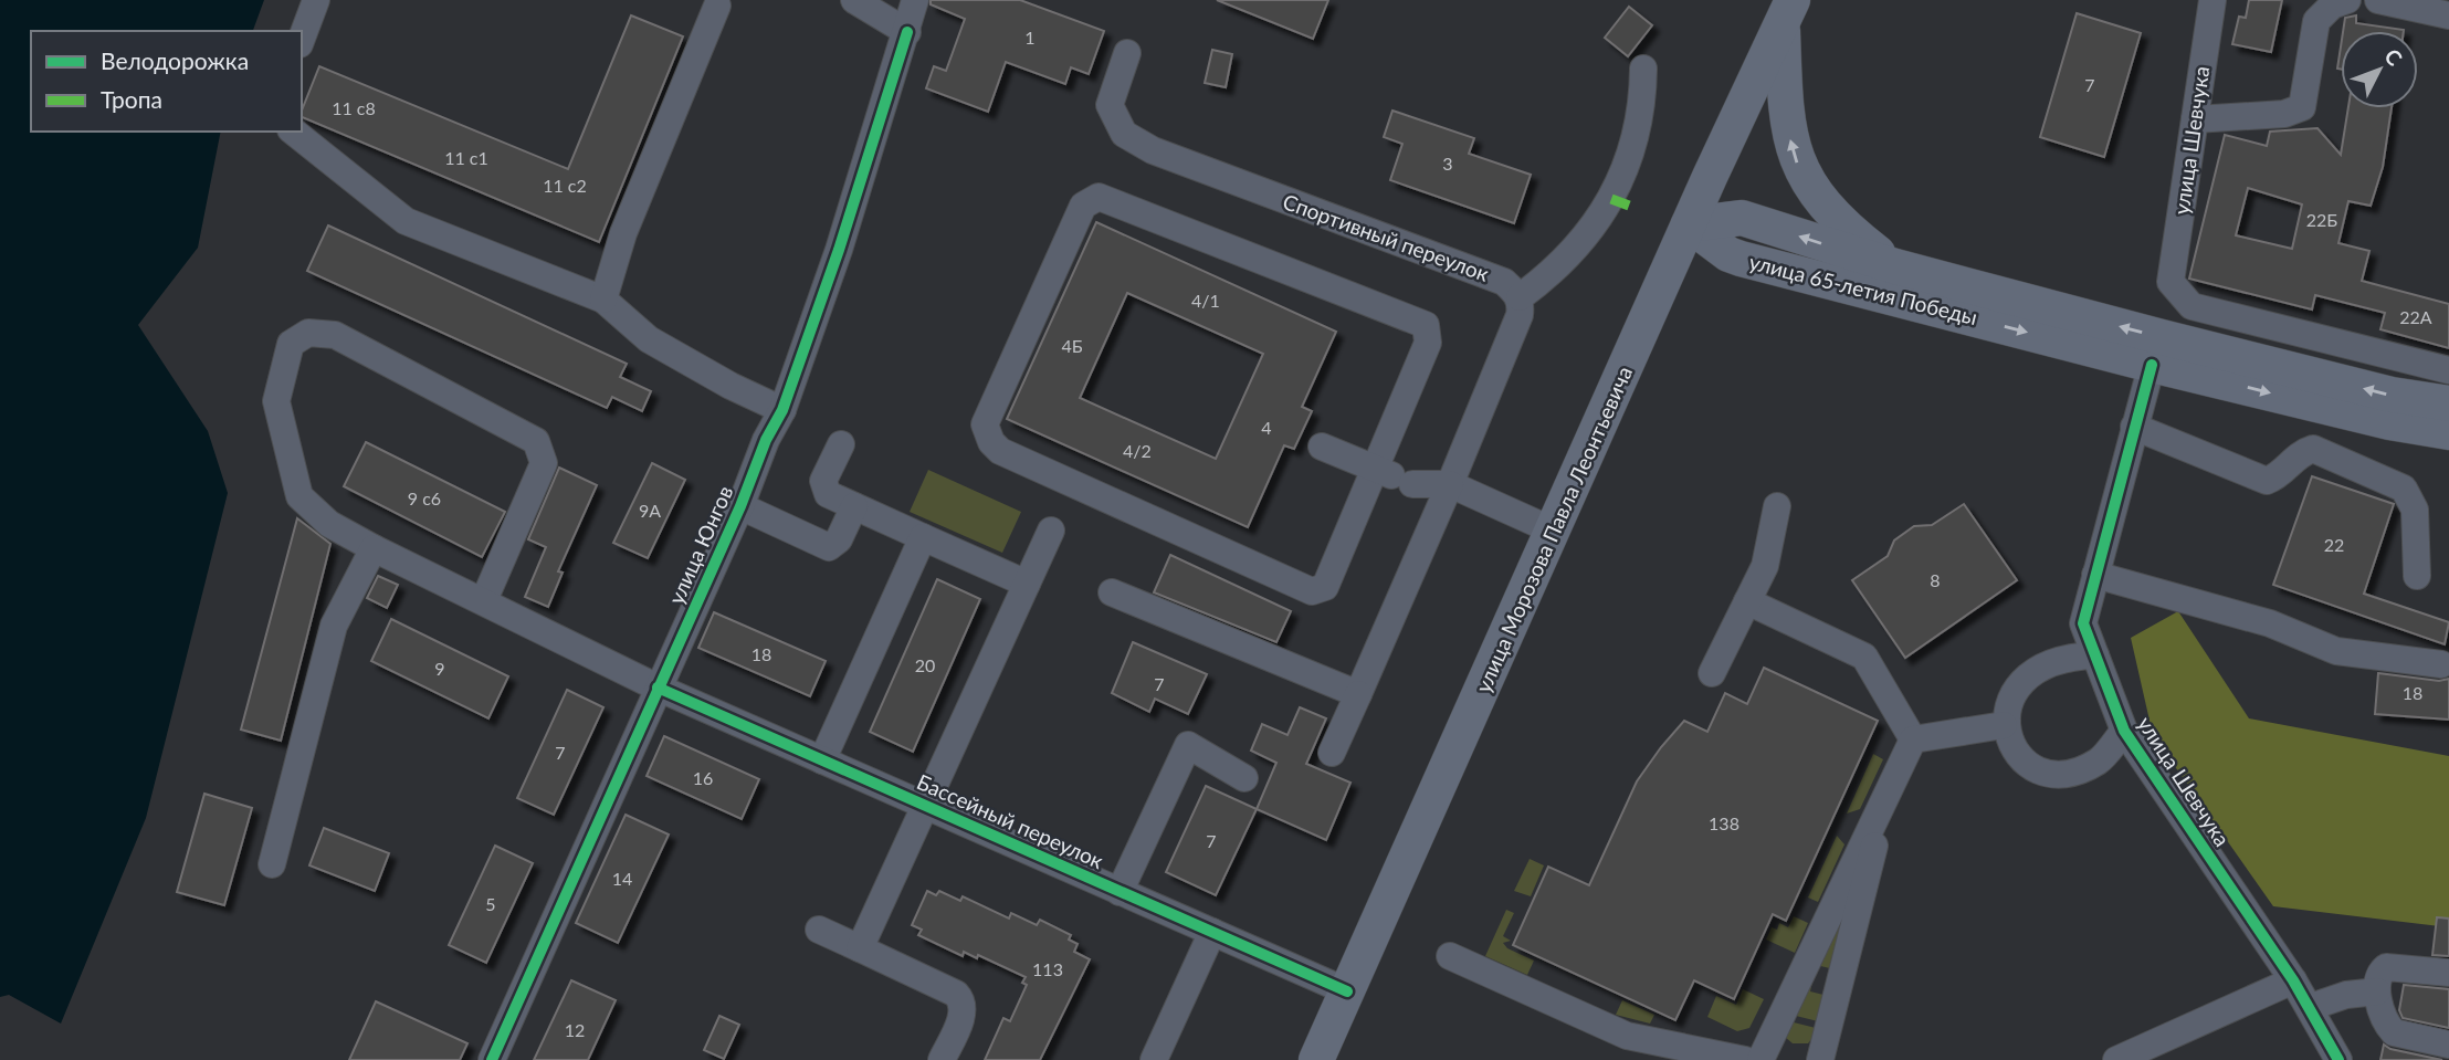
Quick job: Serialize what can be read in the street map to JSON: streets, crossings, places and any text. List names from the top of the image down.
{
  "streets": {
    "main road": ["улица 65-летия Победы", "улица Морозова Павла Леонтьевича"],
    "street": [
      "улица Шевчука",
      "Спортивный переулок",
      "улица Юнгов",
      "Бассейный переулок"
    ]
  },
  "crossings": [
    ["улица Шевчука", "улица 65-летия Победы"],
    ["улица 65-летия Победы", "улица Морозова Павла Леонтьевича"],
    ["улица Морозова Павла Леонтьевича", "Бассейный переулок"],
    ["улица Юнгов", "Бассейный переулок"]
  ],
  "house_numbers": [
    "1",
    "7",
    "11 с8",
    "11 с1",
    "3",
    "11 с2",
    "22Б",
    "4/1",
    "22А",
    "4Б",
    "4",
    "4/2",
    "9 с6",
    "9А",
    "22",
    "8",
    "18",
    "20",
    "9",
    "7",
    "18",
    "7",
    "16",
    "138",
    "7",
    "14",
    "5",
    "113",
    "12"
  ],
  "legend": ["Велодорожка", "Тропа"],
  "north": "top right"
}
